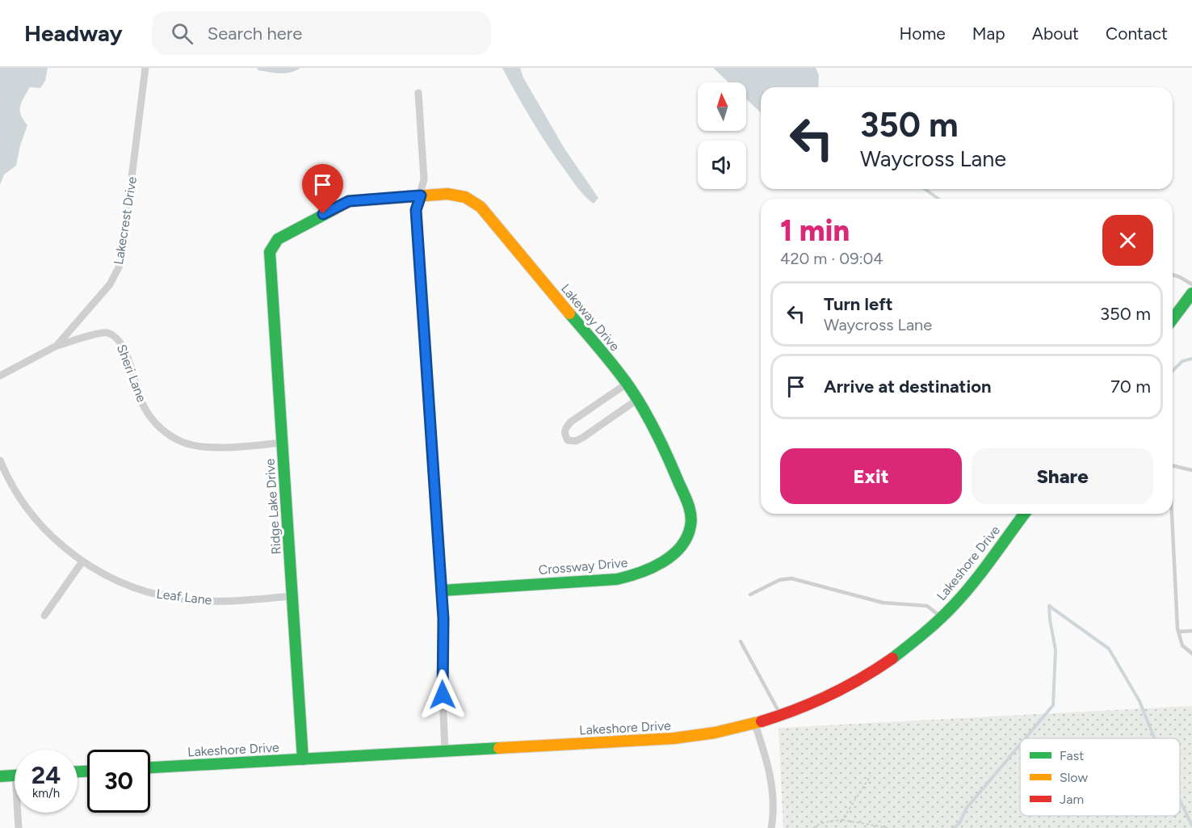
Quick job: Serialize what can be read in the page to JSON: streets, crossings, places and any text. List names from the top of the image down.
{
  "streets": {
    "street": [
      "Lakecrest Drive",
      "Lakeway Drive",
      "Sheri Lane",
      "Ridge Lake Drive",
      "Lakeshore Drive",
      "Crossway Drive",
      "Leaf Lane"
    ]
  },
  "crossings": [
    ["Lakecrest Drive", "Sheri Lane"],
    ["Lakeway Drive", "Ridge Lake Drive"],
    ["Lakeway Drive", "Crossway Drive"],
    ["Sheri Lane", "Ridge Lake Drive"],
    ["Ridge Lake Drive", "Lakeshore Drive"],
    ["Ridge Lake Drive", "Leaf Lane"]
  ],
  "legend": ["Fast", "Slow", "Jam"],
  "north": "top",
  "page": {
    "header": "Headway",
    "search": "Search here",
    "nav": [
      "Home",
      "Map",
      "About",
      "Contact"
    ],
    "turn": ["350 m", "Waycross Lane"],
    "heading": ["1 min", "420 m · 09:04"],
    "list": [
      {
        "name": "Turn left",
        "note": "Waycross Lane",
        "value": "350 m"
      },
      {
        "name": "Arrive at destination",
        "value": "70 m"
      }
    ],
    "buttons": ["Exit", "Share"],
    "speed": "24 km/h",
    "limit": "30"
  }
}
